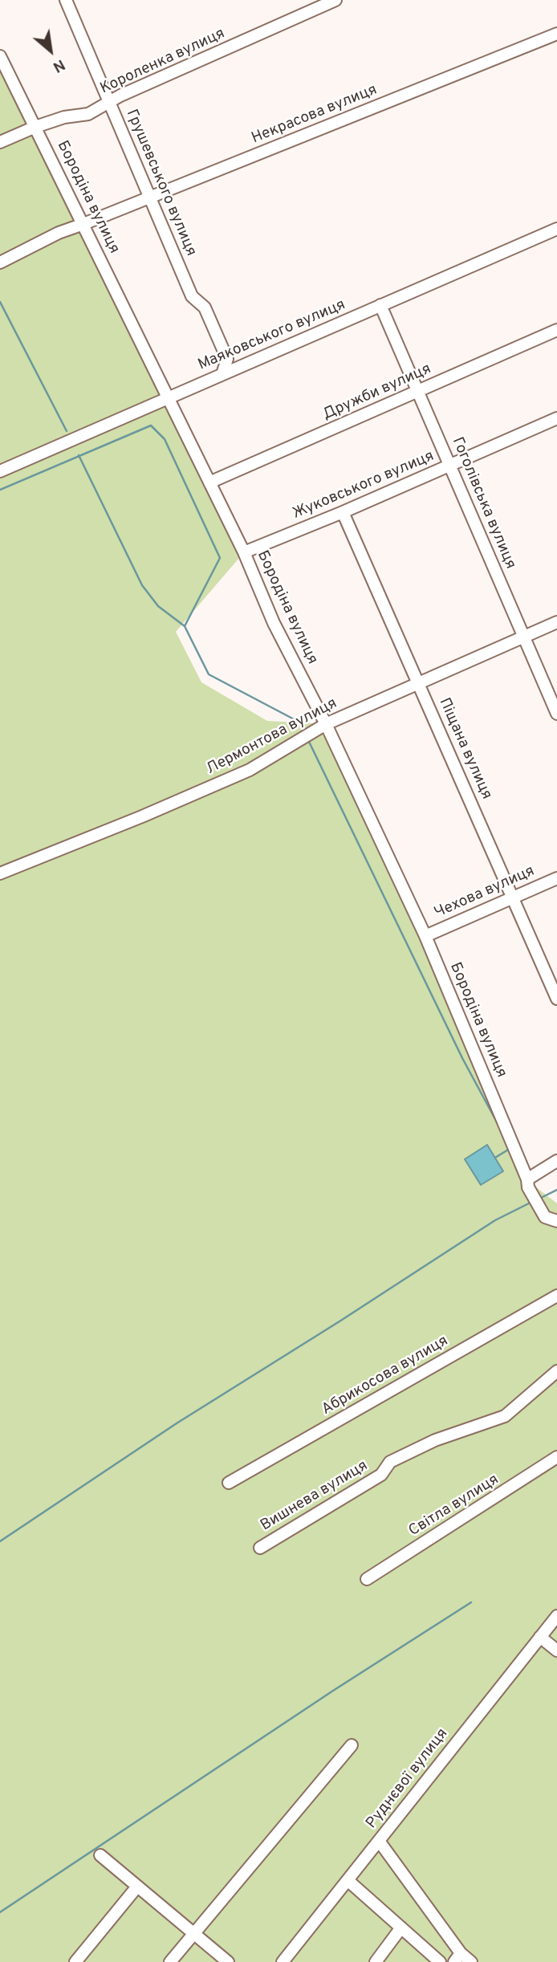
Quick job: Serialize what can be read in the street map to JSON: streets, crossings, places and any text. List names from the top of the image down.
{
  "streets": {
    "street": [
      "Короленка вулиця",
      "Некрасова вулиця",
      "Грушевського вулиця",
      "Бородіна вулиця",
      "Маяковського вулиця",
      "Дружби вулиця",
      "Жуковського вулиця",
      "Гоголівська вулиця",
      "Лермонтова вулиця",
      "Піщана вулиця",
      "Чехова вулиця",
      "Абрикосова вулиця",
      "Вишнева вулиця",
      "Світла вулиця",
      "Руднєвої вулиця"
    ]
  },
  "crossings": [
    ["Короленка вулиця", "Грушевського вулиця"],
    ["Короленка вулиця", "Бородіна вулиця"],
    ["Некрасова вулиця", "Грушевського вулиця"],
    ["Некрасова вулиця", "Бородіна вулиця"],
    ["Грушевського вулиця", "Маяковського вулиця"],
    ["Бородіна вулиця", "Маяковського вулиця"],
    ["Бородіна вулиця", "Дружби вулиця"],
    ["Бородіна вулиця", "Жуковського вулиця"],
    ["Бородіна вулиця", "Лермонтова вулиця"],
    ["Бородіна вулиця", "Чехова вулиця"],
    ["Маяковського вулиця", "Гоголівська вулиця"],
    ["Дружби вулиця", "Гоголівська вулиця"],
    ["Жуковського вулиця", "Гоголівська вулиця"],
    ["Жуковського вулиця", "Піщана вулиця"],
    ["Гоголівська вулиця", "Лермонтова вулиця"],
    ["Лермонтова вулиця", "Піщана вулиця"],
    ["Піщана вулиця", "Чехова вулиця"]
  ],
  "north": "bottom right"
}
